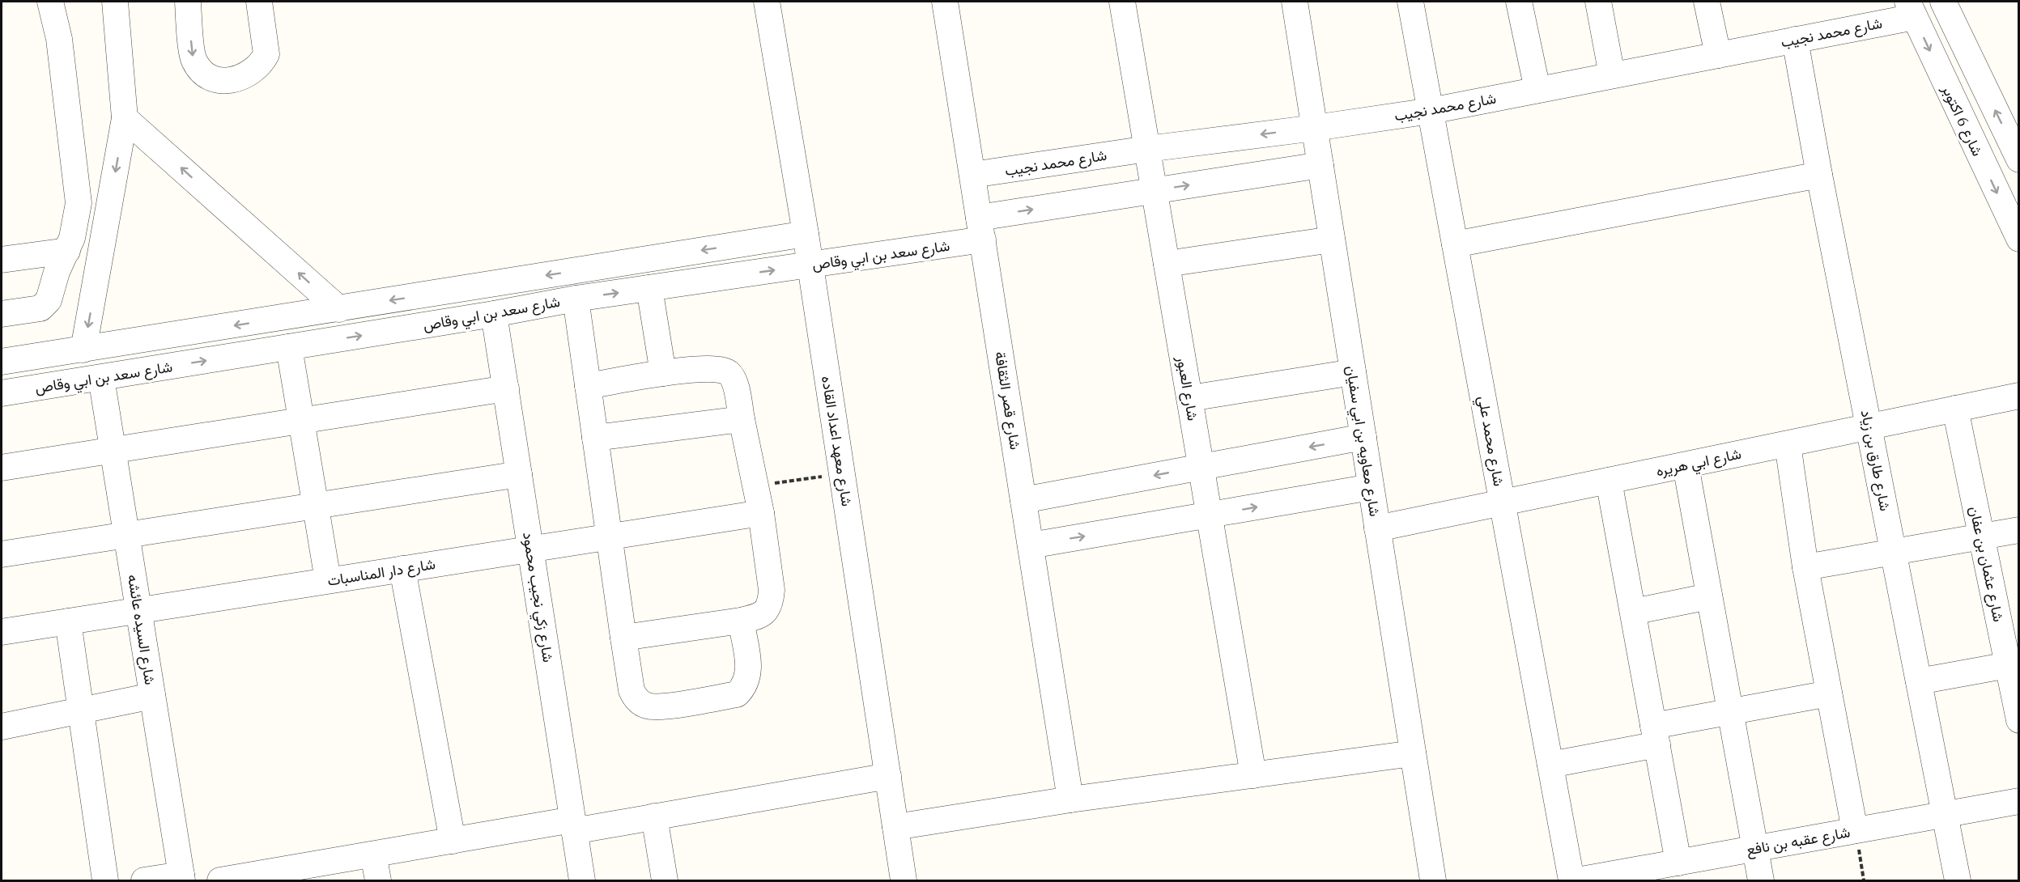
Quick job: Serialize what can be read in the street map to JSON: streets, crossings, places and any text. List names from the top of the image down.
{
  "streets": {
    "street": [
      "شارع محمد نجيب",
      "شارع 6 اكتوبر",
      "شارع سعد بن ابي وقاص",
      "شارع العبور",
      "شارع قصر الثقافة",
      "شارع معهد اعداد القاده",
      "شارع معاويه بن ابي سفيان",
      "شارع محمد علي",
      "شارع طارق بن زياد",
      "شارع ابي هريره",
      "شارع عثمان بن عفان",
      "شارع دار المناسبات",
      "شارع زكي نجيب محمود",
      "شارع السيده عائشه",
      "شارع عقبه بن نافع"
    ]
  },
  "crossings": [
    ["شارع محمد نجيب", "شارع 6 اكتوبر"],
    ["شارع محمد نجيب", "شارع العبور"],
    ["شارع محمد نجيب", "شارع قصر الثقافة"],
    ["شارع محمد نجيب", "شارع معاويه بن ابي سفيان"],
    ["شارع محمد نجيب", "شارع محمد علي"],
    ["شارع محمد نجيب", "شارع طارق بن زياد"],
    ["شارع سعد بن ابي وقاص", "شارع قصر الثقافة"],
    ["شارع سعد بن ابي وقاص", "شارع معهد اعداد القاده"],
    ["شارع سعد بن ابي وقاص", "شارع زكي نجيب محمود"],
    ["شارع سعد بن ابي وقاص", "شارع السيده عائشه"],
    ["شارع معاويه بن ابي سفيان", "شارع ابي هريره"],
    ["شارع محمد علي", "شارع ابي هريره"],
    ["شارع طارق بن زياد", "شارع ابي هريره"],
    ["شارع طارق بن زياد", "شارع عقبه بن نافع"],
    ["شارع ابي هريره", "شارع عثمان بن عفان"],
    ["شارع دار المناسبات", "شارع زكي نجيب محمود"],
    ["شارع دار المناسبات", "شارع السيده عائشه"]
  ]
}
